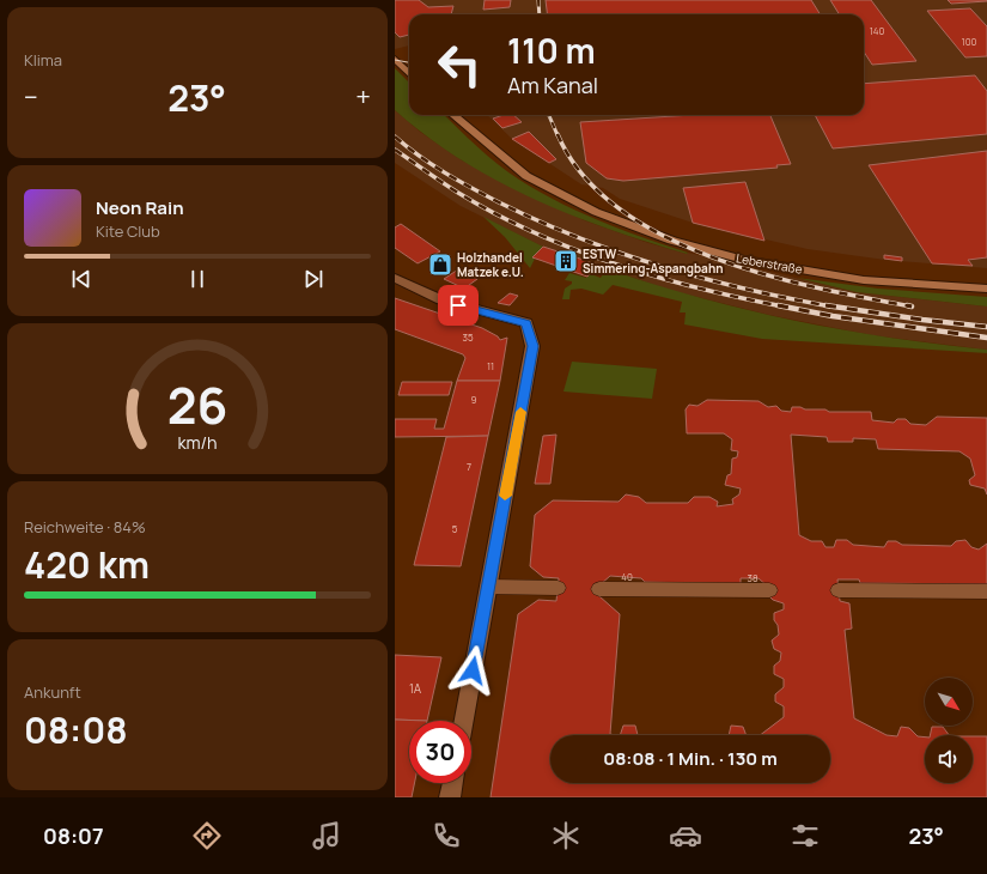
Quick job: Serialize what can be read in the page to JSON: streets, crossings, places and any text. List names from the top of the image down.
{
  "streets": {
    "street": ["Leberstraße"]
  },
  "places": {
    "building": ["ESTW Simmering-Aspangbahn"],
    "shop": ["Holzhandel Matzek e.U."]
  },
  "house_numbers": [
    "140",
    "100",
    "35",
    "11",
    "9",
    "7",
    "5",
    "40",
    "38",
    "1A"
  ],
  "north": "bottom right",
  "page": {
    "tile": [
      "Klima",
      ["Reichweite · 84%", "420 km"],
      ["Ankunft", "08:08"]
    ],
    "turn": ["110 m", "Am Kanal"],
    "heat": ["−", "23°", "+"],
    "song": ["Neon Rain", "Kite Club"],
    "limit": "30",
    "trip": "08:08 · 1 Min. · 130 m",
    "tabs": ["08:07", "23°"],
    "gauge": ["26", "km/h"]
  }
}
